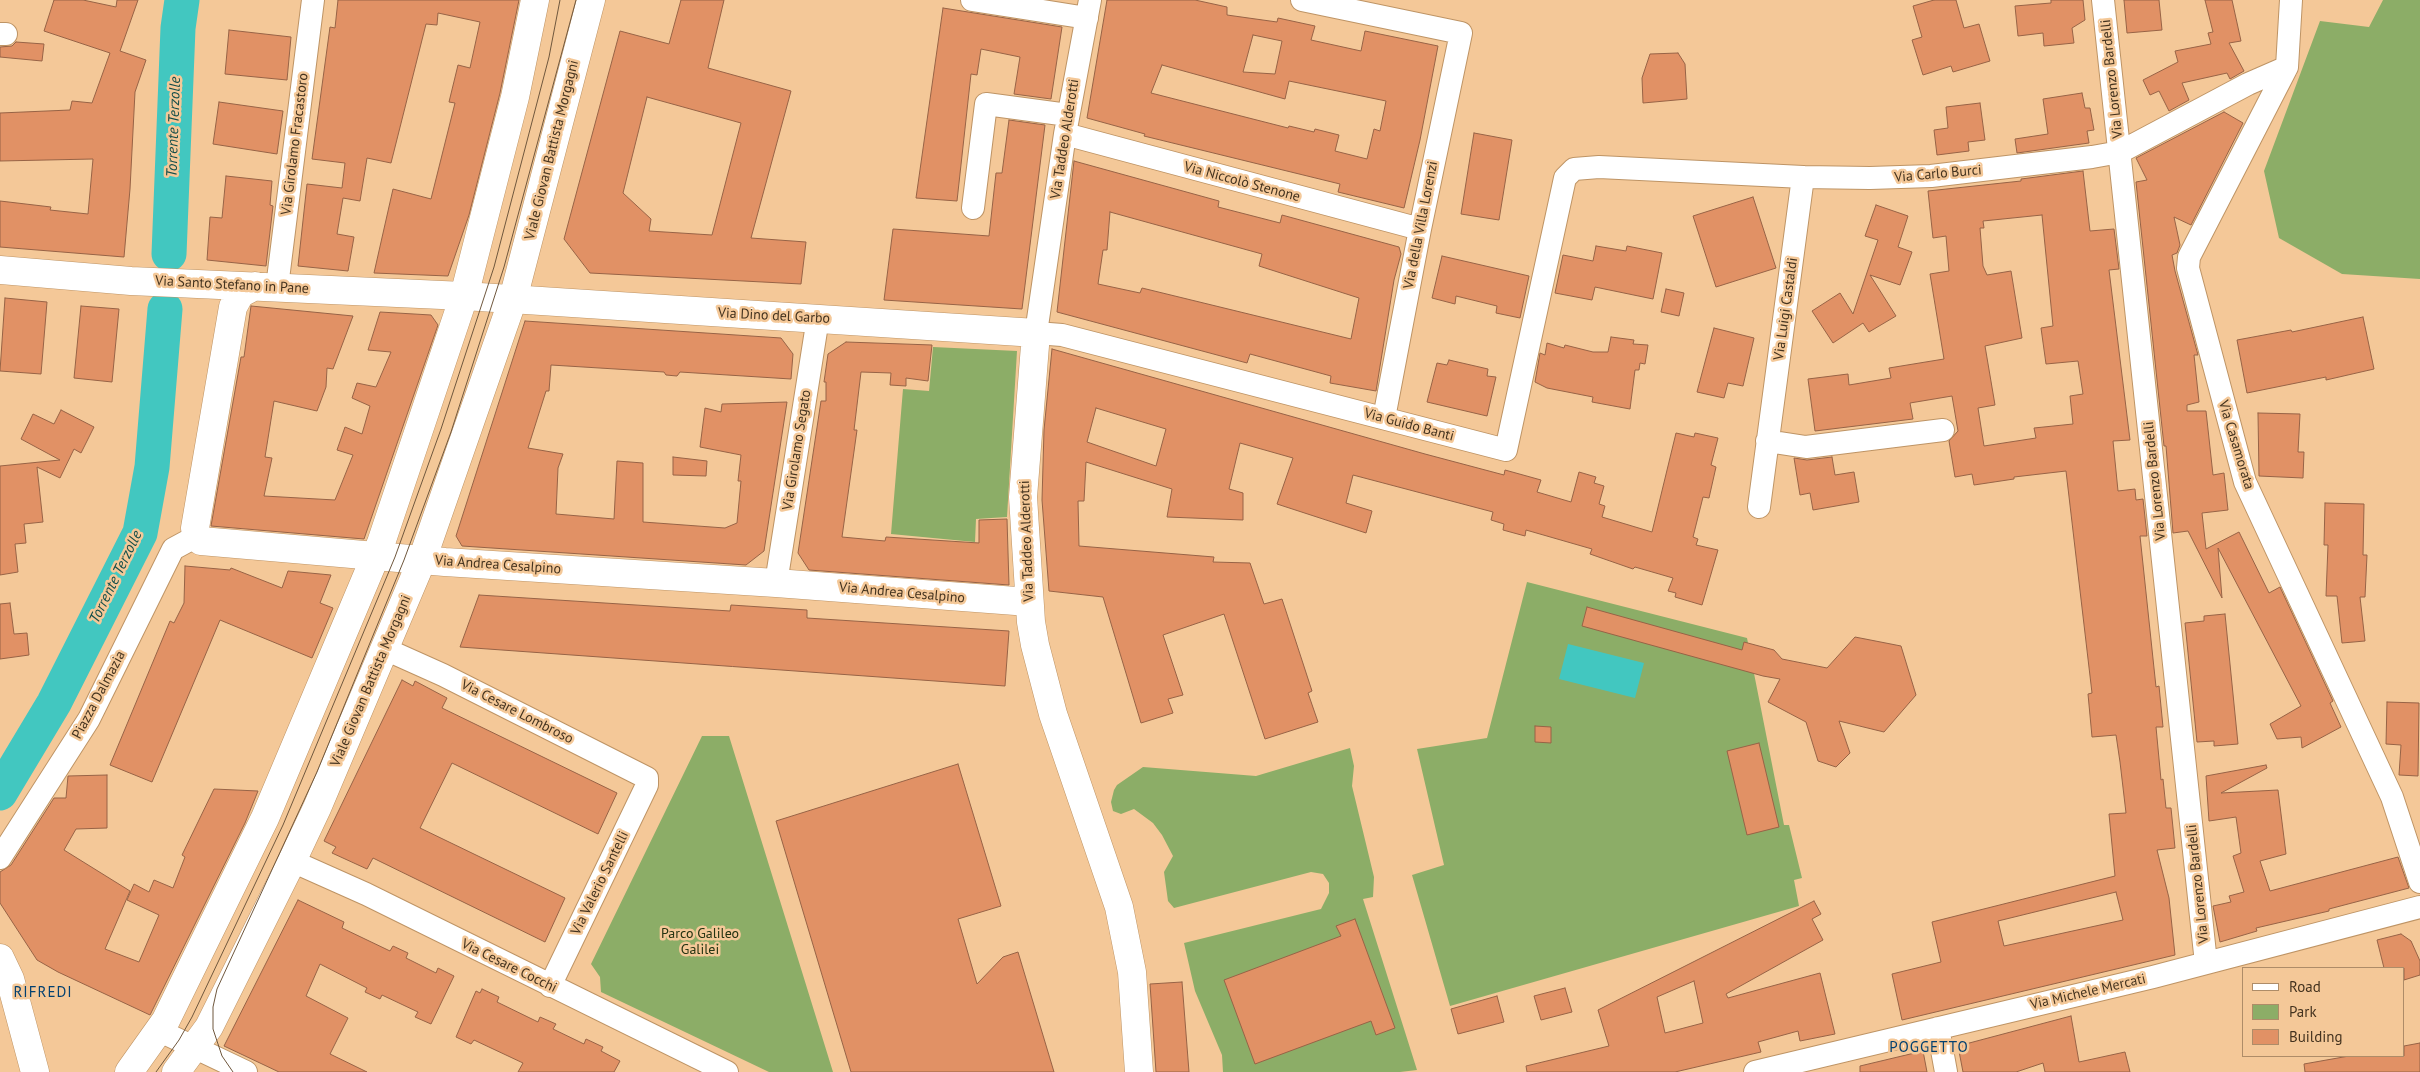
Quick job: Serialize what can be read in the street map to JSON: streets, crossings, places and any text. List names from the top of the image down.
{
  "streets": {
    "street": [
      "Via Lorenzo Bardelli",
      "Via Taddeo Alderotti",
      "Via Girolamo Fracastoro",
      "Viale Giovan Battista Morgagni",
      "Via Carlo Burci",
      "Via Niccolò Stenone",
      "Via della Villa Lorenzi",
      "Via Santo Stefano in Pane",
      "Via Luigi Castaldi",
      "Via Dino del Garbo",
      "Via Guido Banti",
      "Via Casamorata",
      "Via Girolamo Segato",
      "Via Andrea Cesalpino",
      "Piazza Dalmazia",
      "Via Cesare Lombroso",
      "Via Valerio Santelli",
      "Via Cesare Cocchi",
      "Via Michele Mercati"
    ]
  },
  "crossings": [
    ["Via Lorenzo Bardelli", "Via Carlo Burci"],
    ["Via Lorenzo Bardelli", "Via Michele Mercati"],
    ["Via Taddeo Alderotti", "Via Niccolò Stenone"],
    ["Via Taddeo Alderotti", "Via Dino del Garbo"],
    ["Via Taddeo Alderotti", "Via Guido Banti"],
    ["Via Taddeo Alderotti", "Via Andrea Cesalpino"],
    ["Via Girolamo Fracastoro", "Via Santo Stefano in Pane"],
    ["Viale Giovan Battista Morgagni", "Via Dino del Garbo"],
    ["Viale Giovan Battista Morgagni", "Via Andrea Cesalpino"],
    ["Viale Giovan Battista Morgagni", "Via Cesare Lombroso"],
    ["Viale Giovan Battista Morgagni", "Via Cesare Cocchi"],
    ["Via Carlo Burci", "Via Luigi Castaldi"],
    ["Via Carlo Burci", "Via Guido Banti"],
    ["Via Carlo Burci", "Via Casamorata"],
    ["Via Niccolò Stenone", "Via della Villa Lorenzi"],
    ["Via della Villa Lorenzi", "Via Guido Banti"],
    ["Via Dino del Garbo", "Via Guido Banti"],
    ["Via Dino del Garbo", "Via Girolamo Segato"],
    ["Via Girolamo Segato", "Via Andrea Cesalpino"],
    ["Via Andrea Cesalpino", "Piazza Dalmazia"],
    ["Via Cesare Lombroso", "Via Valerio Santelli"],
    ["Via Valerio Santelli", "Via Cesare Cocchi"]
  ],
  "districts": ["RIFREDI", "POGGETTO"],
  "water": ["Torrente Terzolle"],
  "parks": ["Parco Galileo Galilei"],
  "legend": ["Road", "Park", "Building"]
}
